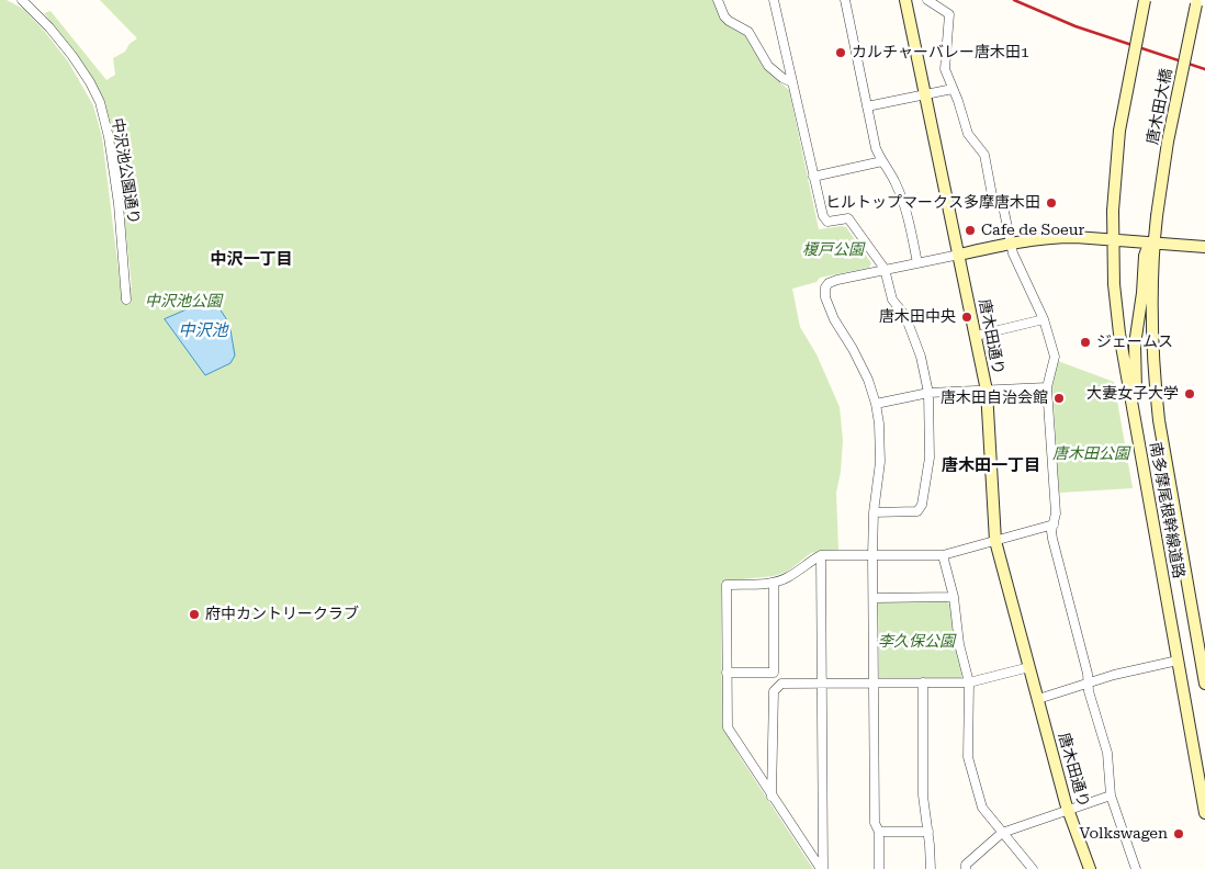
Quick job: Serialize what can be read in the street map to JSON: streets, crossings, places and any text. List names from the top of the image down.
{
  "streets": {
    "main road": ["唐木田大橋", "唐木田通り", "南多摩尾根幹線道路"],
    "street": ["中沢池公園通り"]
  },
  "crossings": [
    ["唐木田大橋", "南多摩尾根幹線道路"]
  ],
  "districts": ["中沢一丁目", "唐木田一丁目"],
  "water": ["中沢池"],
  "parks": [
    "榎戸公園",
    "中沢池公園",
    "唐木田公園",
    "李久保公園"
  ],
  "places": [
    "カルチャーバレー唐木田1",
    "ヒルトップマークス多摩唐木田",
    "Cafe de Soeur",
    "唐木田中央",
    "ジェームス",
    "大妻女子大学",
    "唐木田自治会館",
    "府中カントリークラブ",
    "Volkswagen"
  ]
}
